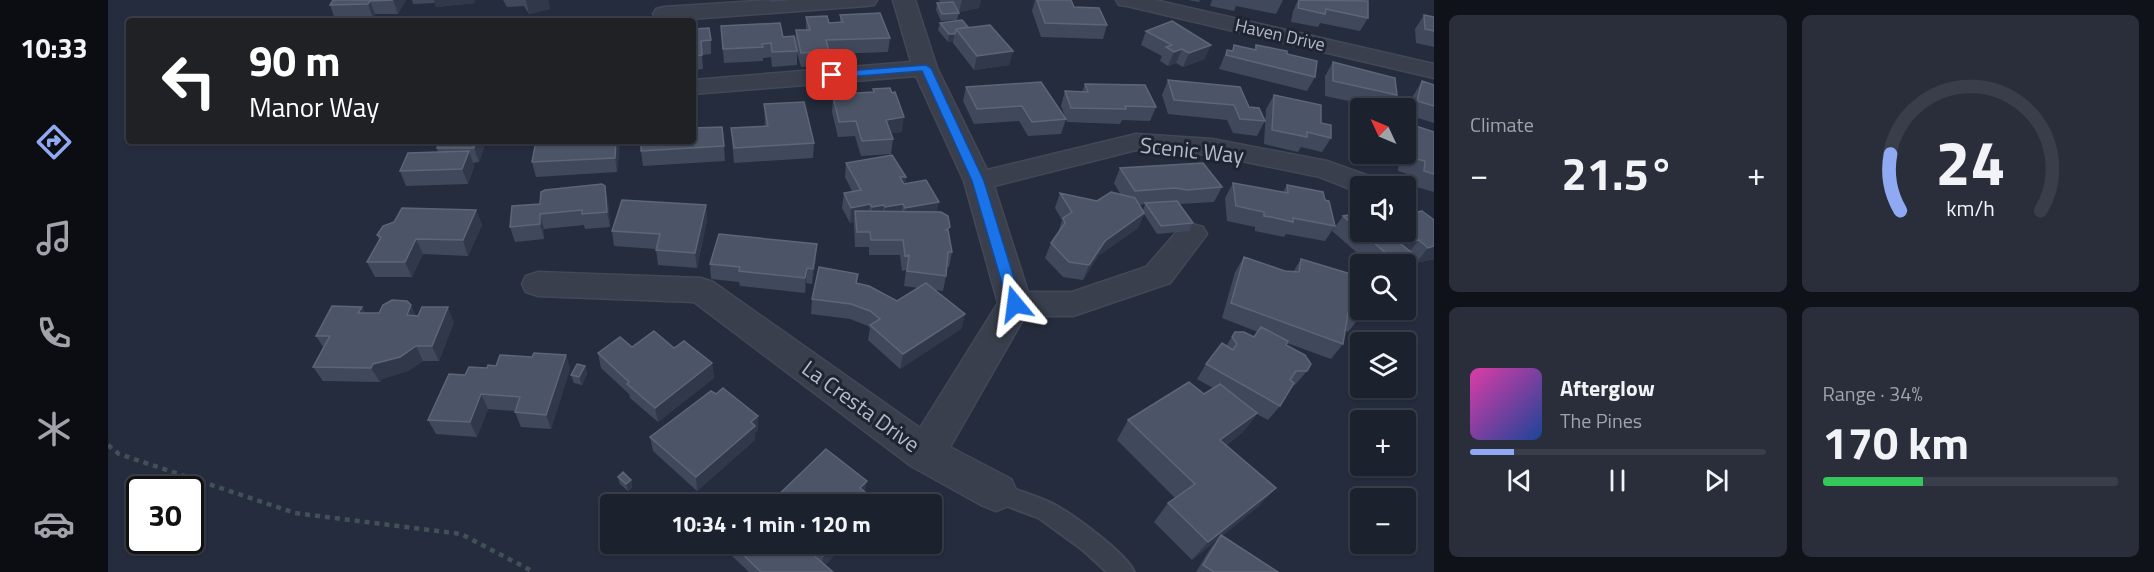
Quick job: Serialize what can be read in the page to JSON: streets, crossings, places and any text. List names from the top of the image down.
{
  "streets": {
    "street": ["Haven Drive", "Scenic Way", "La Cresta Drive"]
  },
  "north": "top left",
  "page": {
    "tabs": "10:33",
    "tile": [
      "Climate",
      ["Range · 34%", "170 km"]
    ],
    "turn": ["90 m", "Manor Way"],
    "map_buttons": ["+", "−"],
    "heat": ["−", "21.5°", "+"],
    "song": ["Afterglow", "The Pines"],
    "limit": "30",
    "trip": "10:34 · 1 min · 120 m",
    "gauge": ["24", "km/h"]
  }
}
